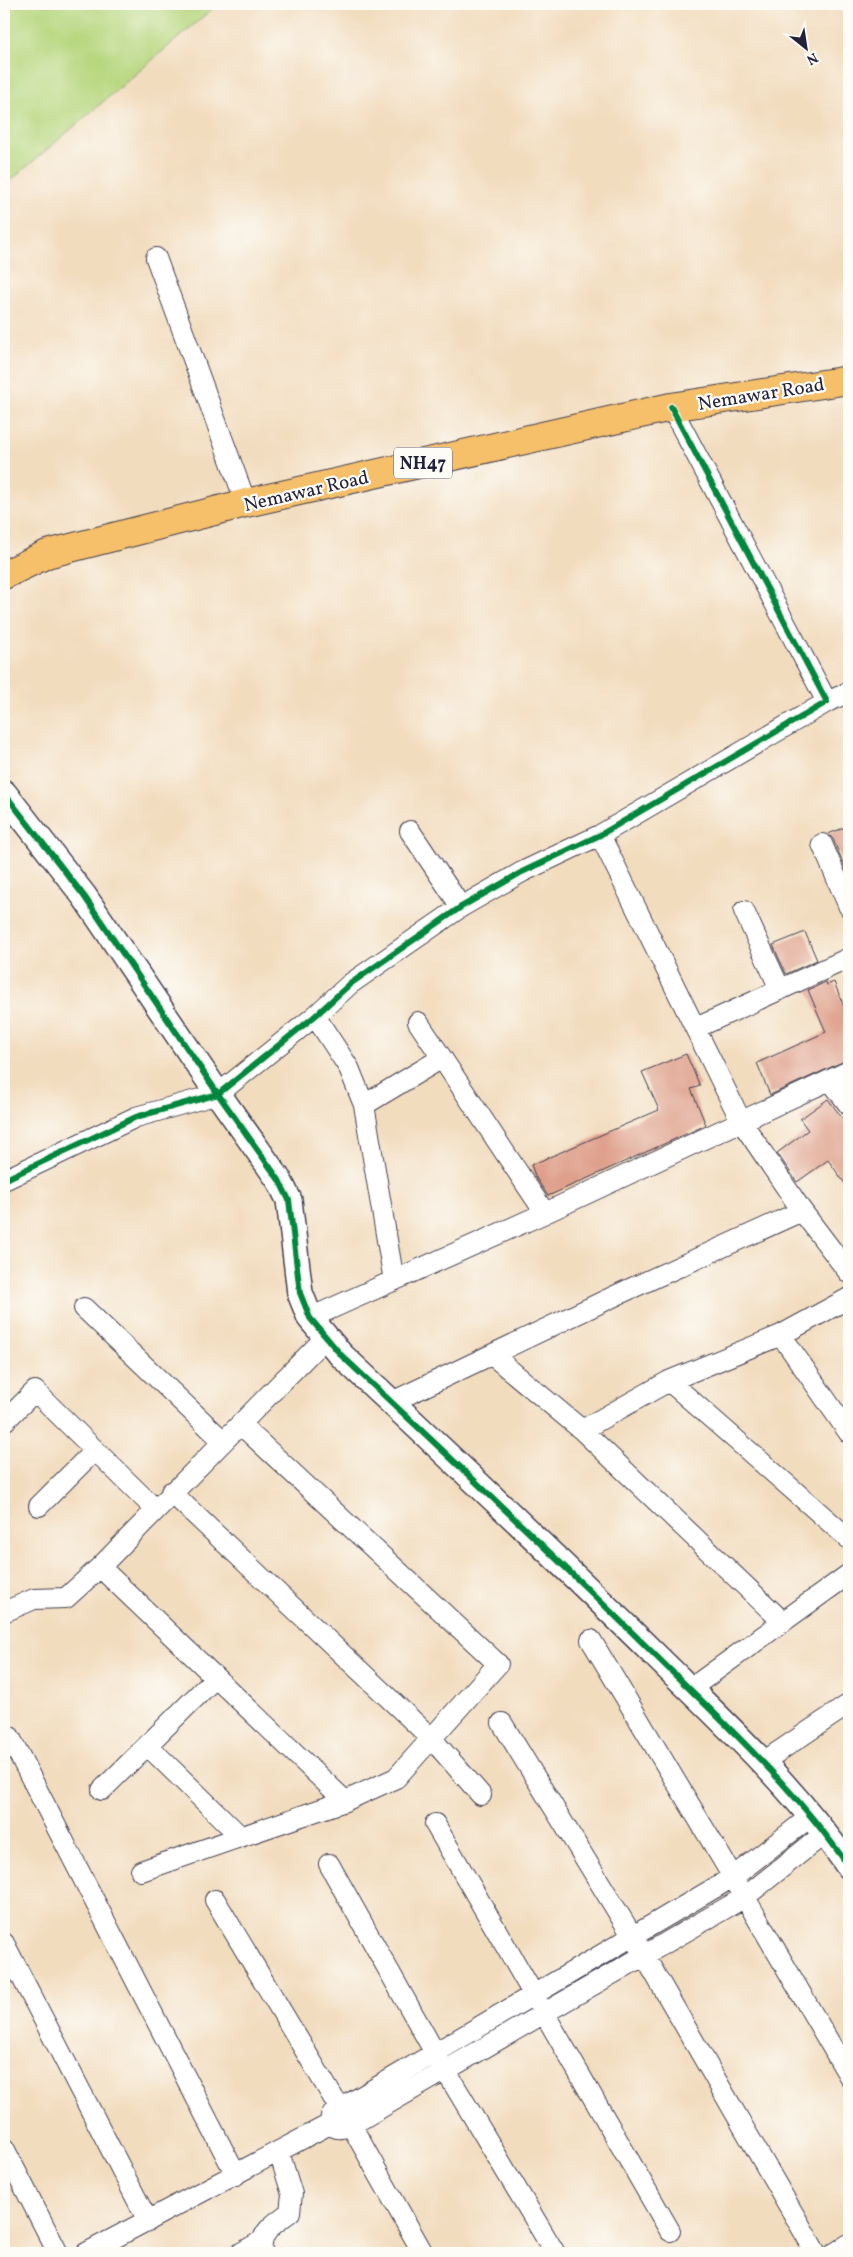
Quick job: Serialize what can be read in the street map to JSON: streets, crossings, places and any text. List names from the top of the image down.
{
  "streets": {
    "highway": ["Nemawar Road", "NH47"]
  },
  "north": "bottom right"
}
